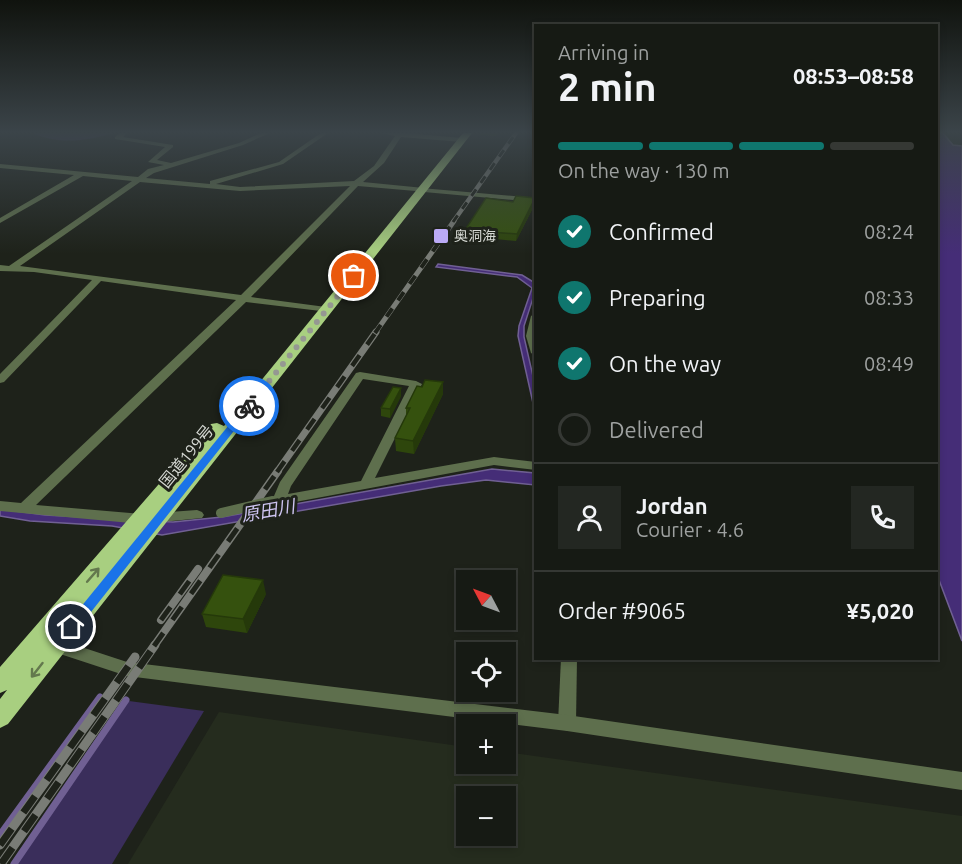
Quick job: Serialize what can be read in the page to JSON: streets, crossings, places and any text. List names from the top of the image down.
{
  "streets": {
    "highway": ["国道199号"]
  },
  "water": ["原田川"],
  "places": {
    "transit": ["奥洞海"]
  },
  "north": "top left",
  "page": {
    "heading": ["2 min", "Arriving in", "08:53–08:58"],
    "panel": [
      "Jordan",
      "Courier · 4.6",
      "Order #9065",
      "¥5,020"
    ],
    "bar": "On the way · 130 m",
    "list": [
      ["Confirmed", "08:24"],
      ["Preparing", "08:33"],
      ["On the way", "08:49"],
      "Delivered"
    ],
    "map_buttons": ["+", "−"]
  }
}
